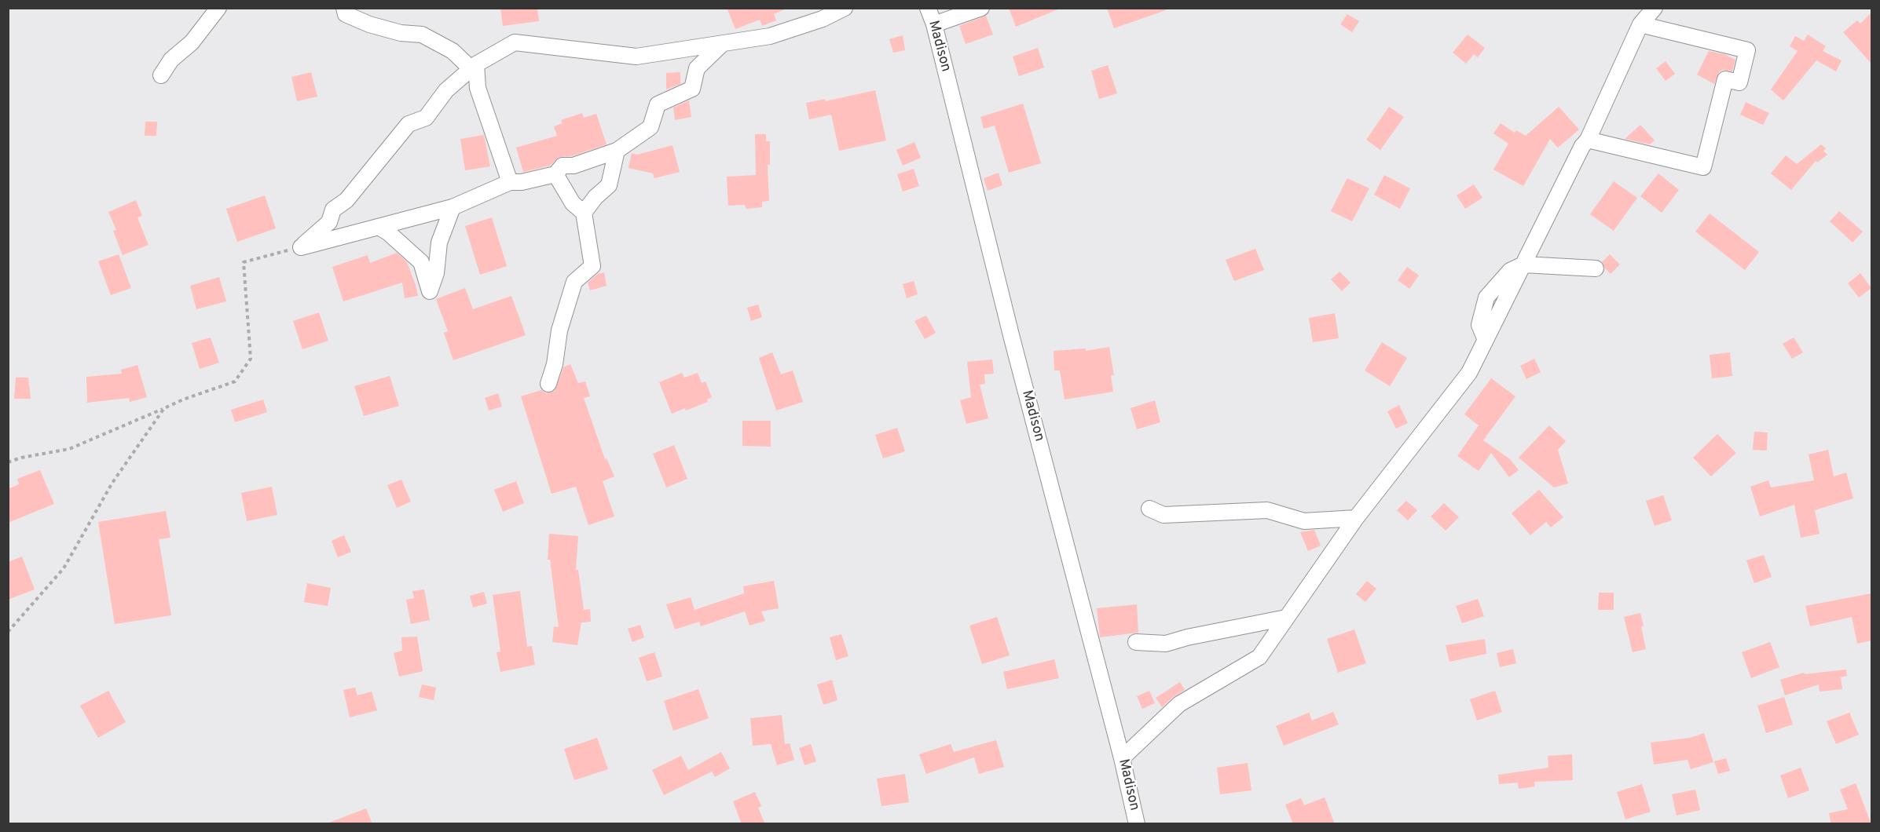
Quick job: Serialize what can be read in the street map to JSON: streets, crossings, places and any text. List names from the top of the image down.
{
  "streets": {
    "street": ["Madison"]
  }
}
